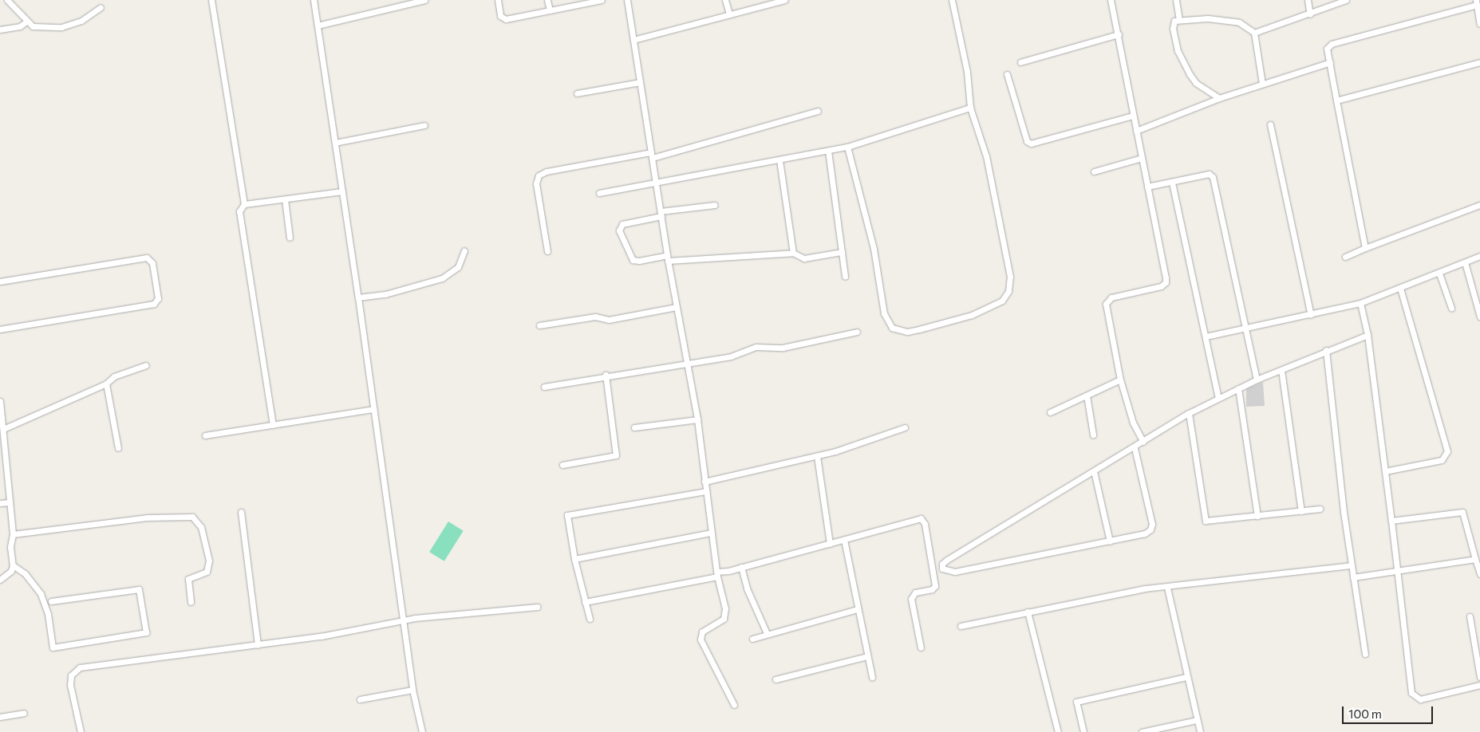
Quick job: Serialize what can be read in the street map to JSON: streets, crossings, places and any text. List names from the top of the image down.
{
  "scale_bar": "100 m"
}
